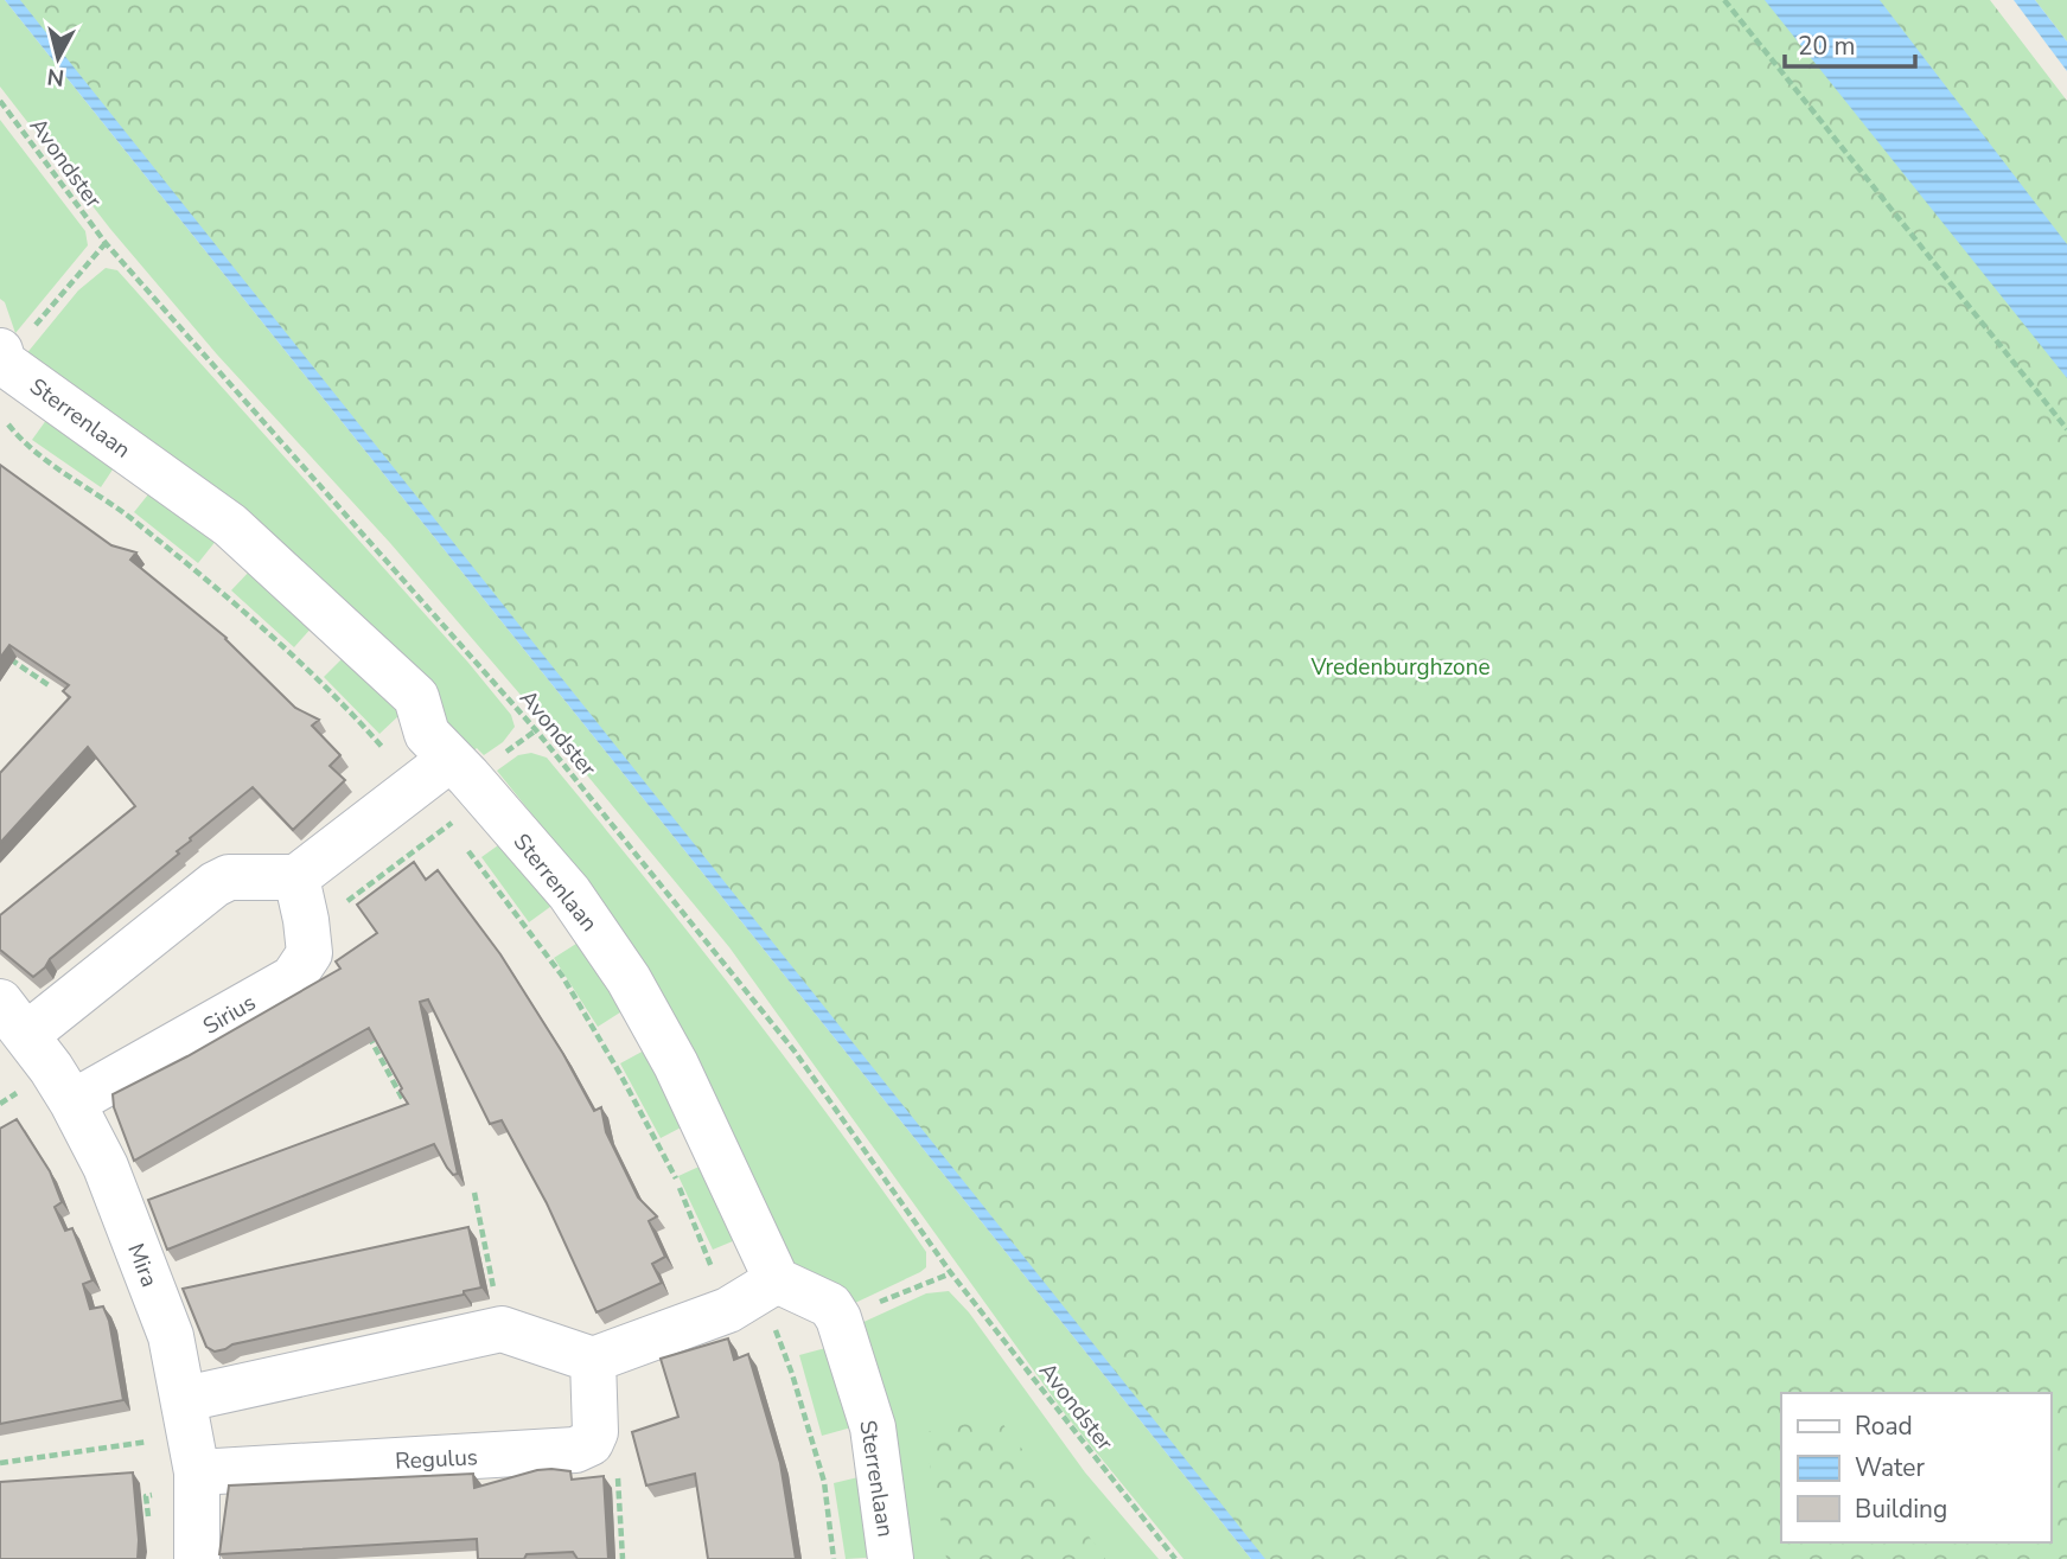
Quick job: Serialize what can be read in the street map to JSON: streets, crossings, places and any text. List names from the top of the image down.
{
  "streets": {
    "street": [
      "Sterrenlaan",
      "Sirius",
      "Mira",
      "Regulus"
    ],
    "path": ["Avondster"]
  },
  "crossings": [
    ["Sirius", "Mira"],
    ["Mira", "Regulus"]
  ],
  "parks": ["Vredenburghzone"],
  "legend": ["Road", "Water", "Building"],
  "scale_bar": "20 m",
  "north": "bottom"
}
